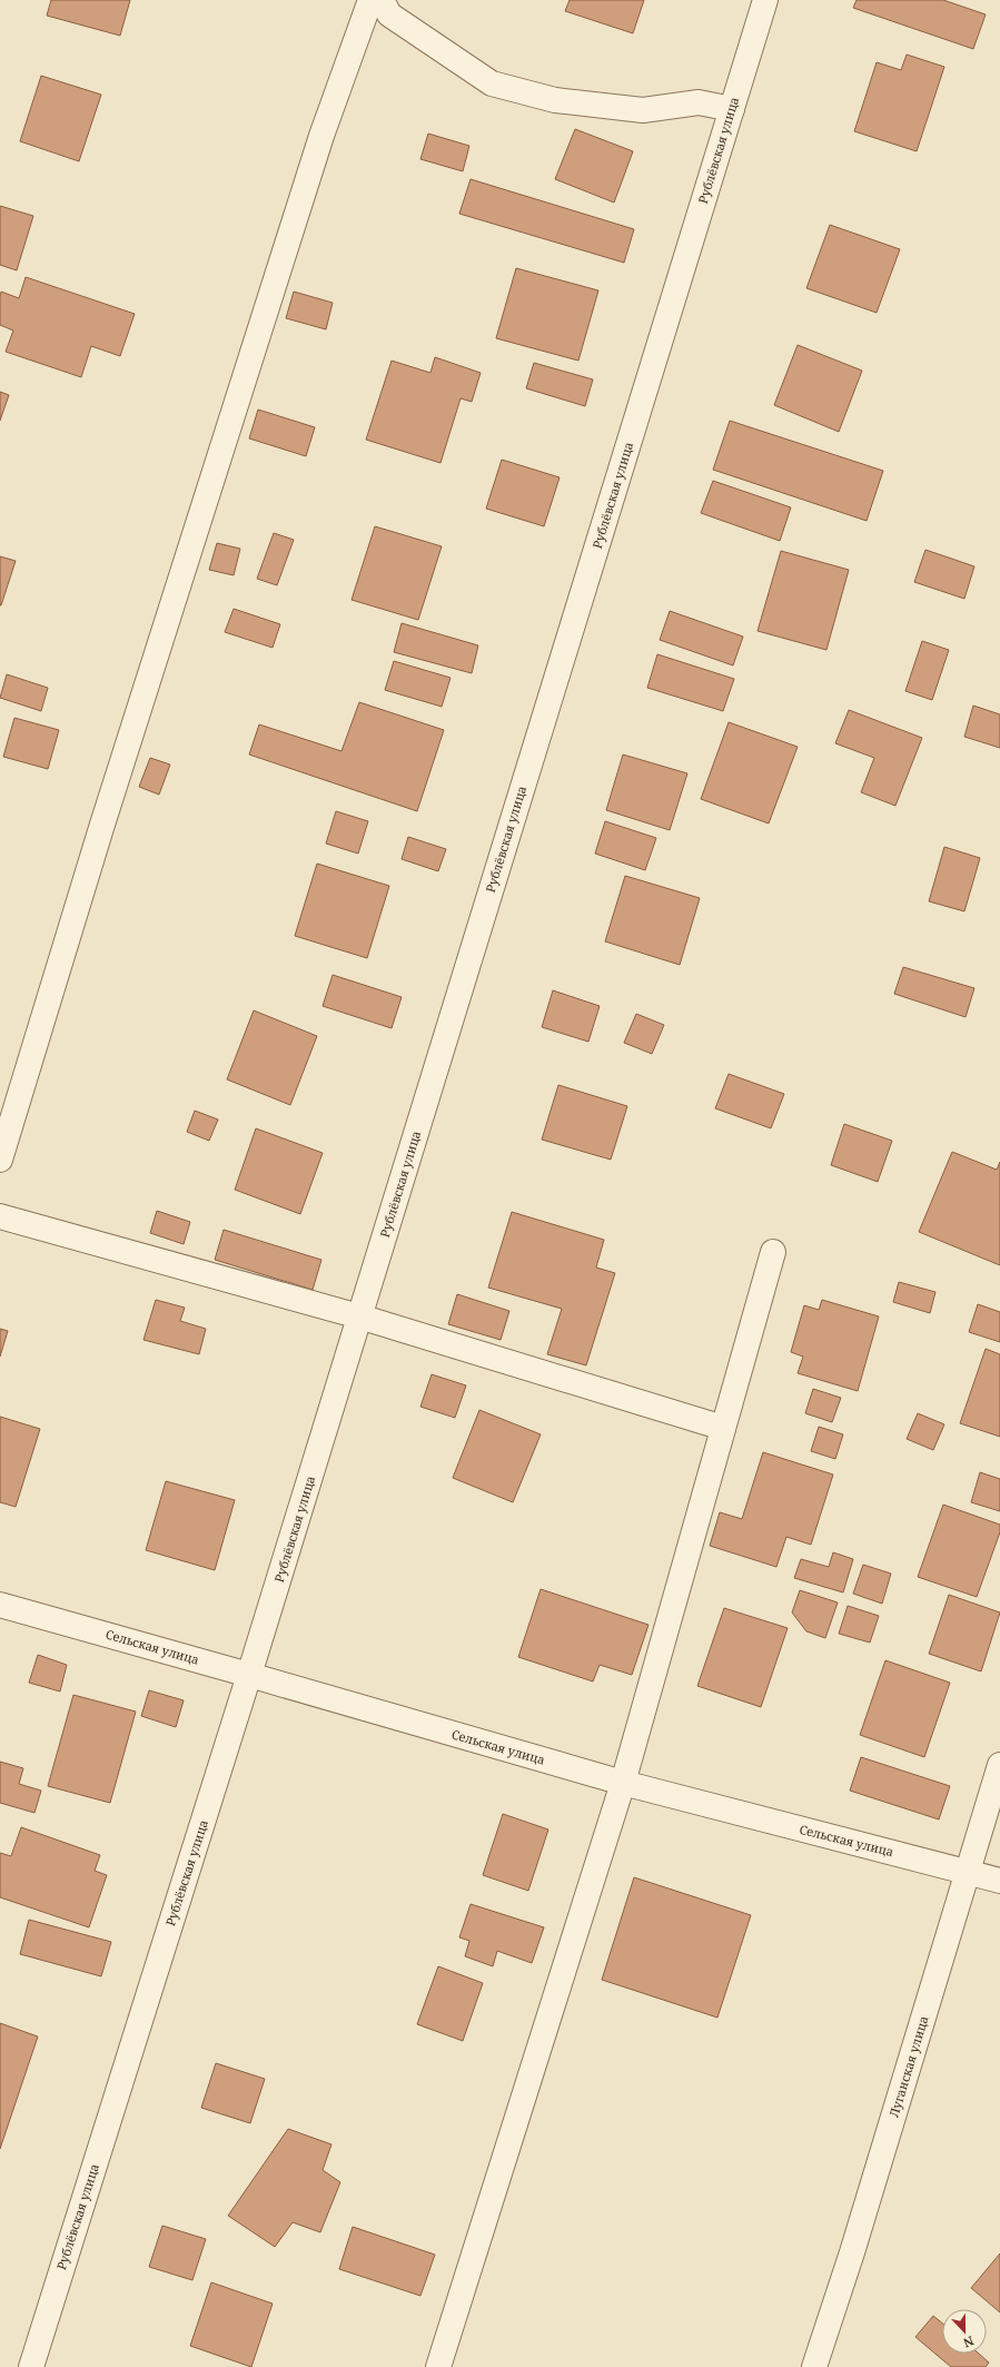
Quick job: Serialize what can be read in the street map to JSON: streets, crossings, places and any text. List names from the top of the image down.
{
  "streets": {
    "street": ["Рублёвская улица", "Сельская улица", "Луганская улица"]
  },
  "crossings": [
    ["Рублёвская улица", "Сельская улица"],
    ["Сельская улица", "Луганская улица"]
  ],
  "north": "bottom"
}
